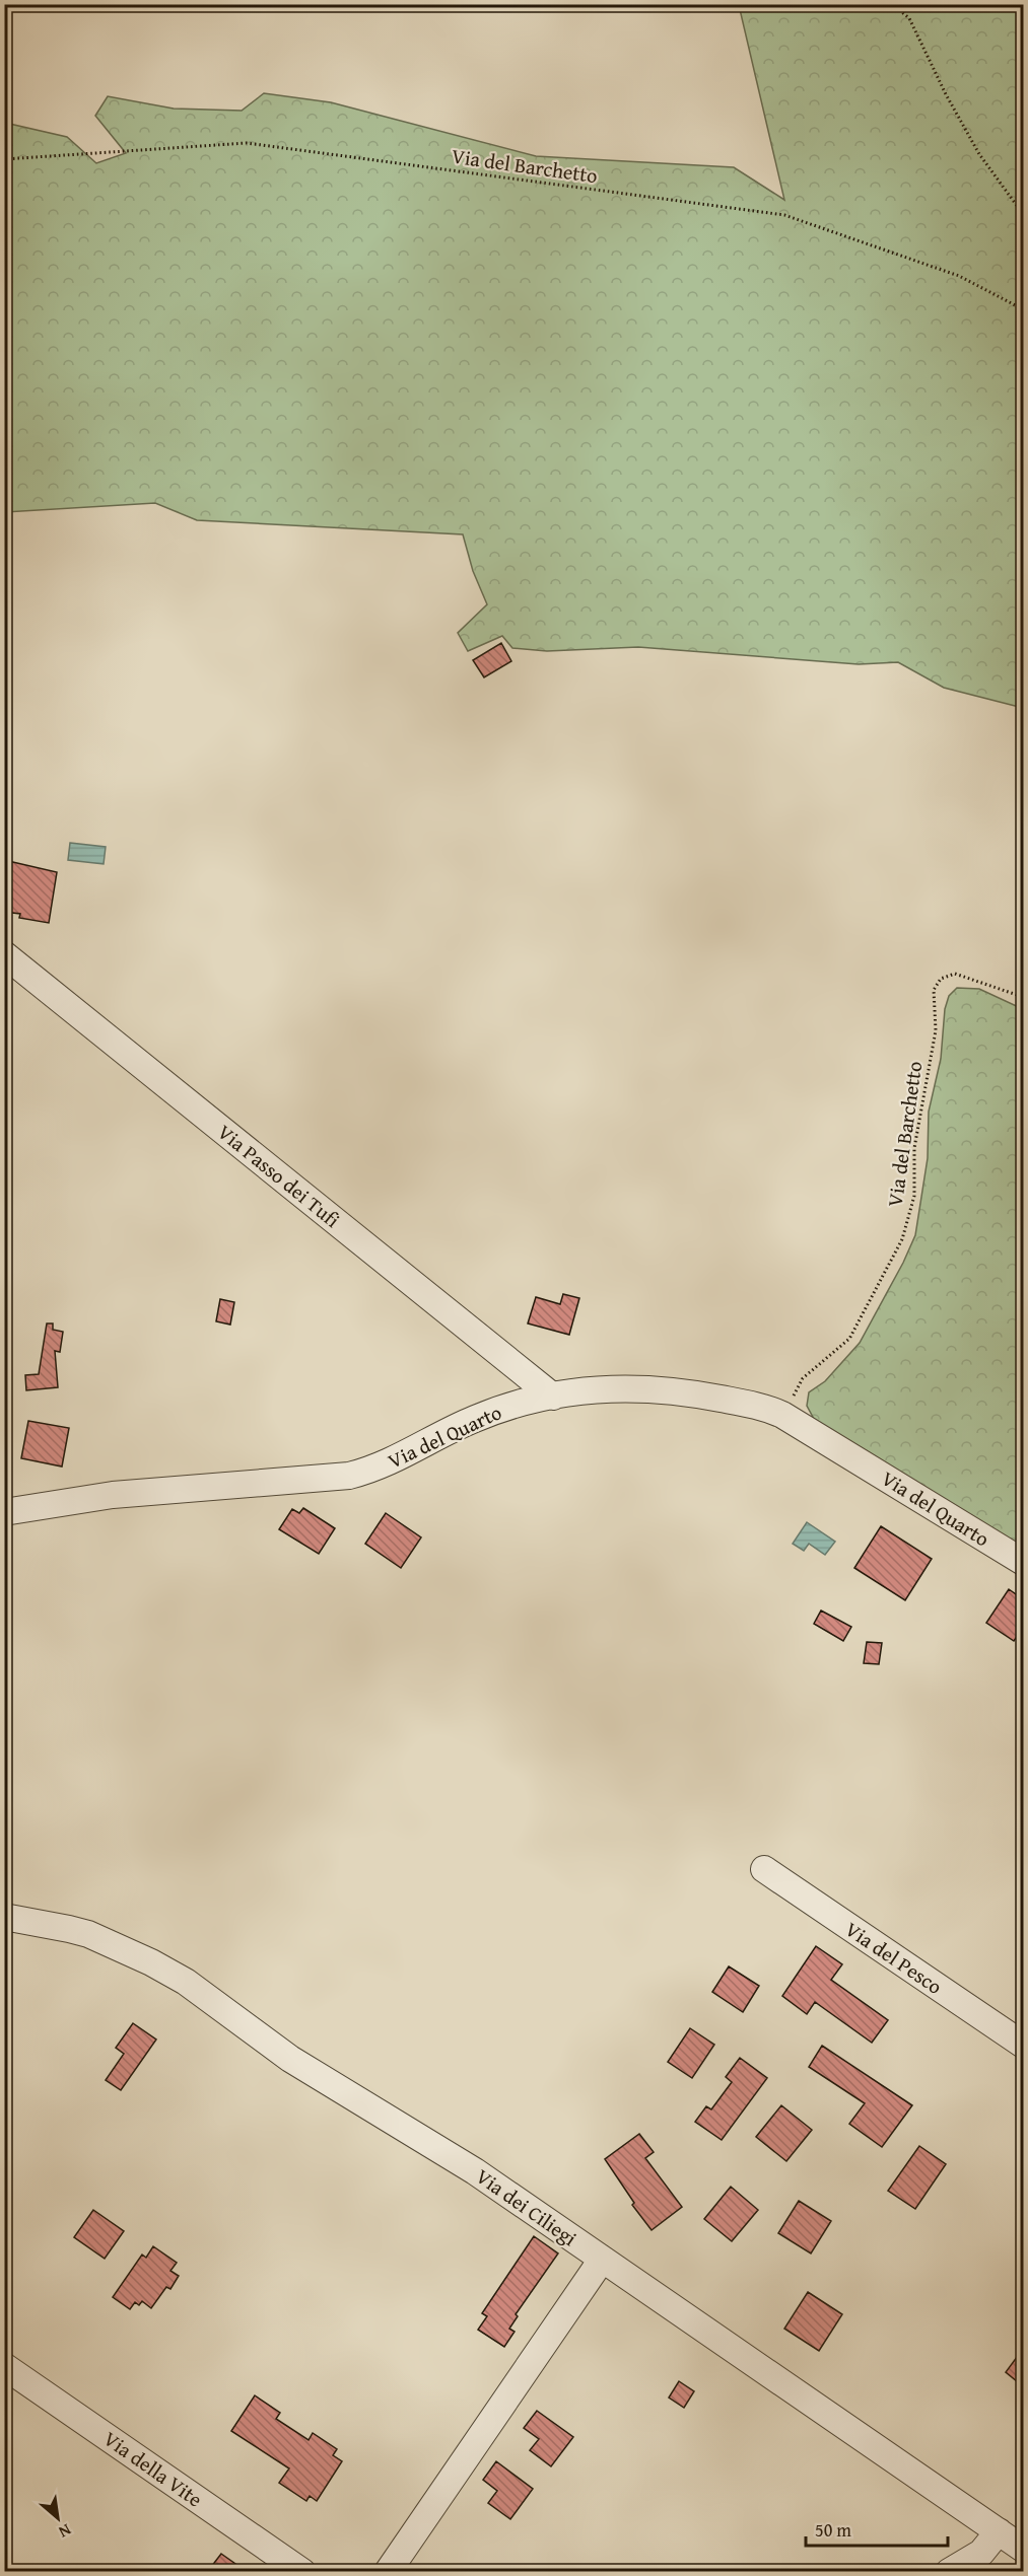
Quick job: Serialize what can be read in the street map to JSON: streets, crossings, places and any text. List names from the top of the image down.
{
  "streets": {
    "street": [
      "Via Passo dei Tufi",
      "Via del Quarto",
      "Via del Pesco",
      "Via dei Ciliegi",
      "Via della Vite"
    ],
    "path": ["Via del Barchetto"]
  },
  "crossings": [
    ["Via del Barchetto", "Via del Quarto"],
    ["Via Passo dei Tufi", "Via del Quarto"]
  ],
  "scale_bar": "50 m",
  "north": "bottom right"
}
